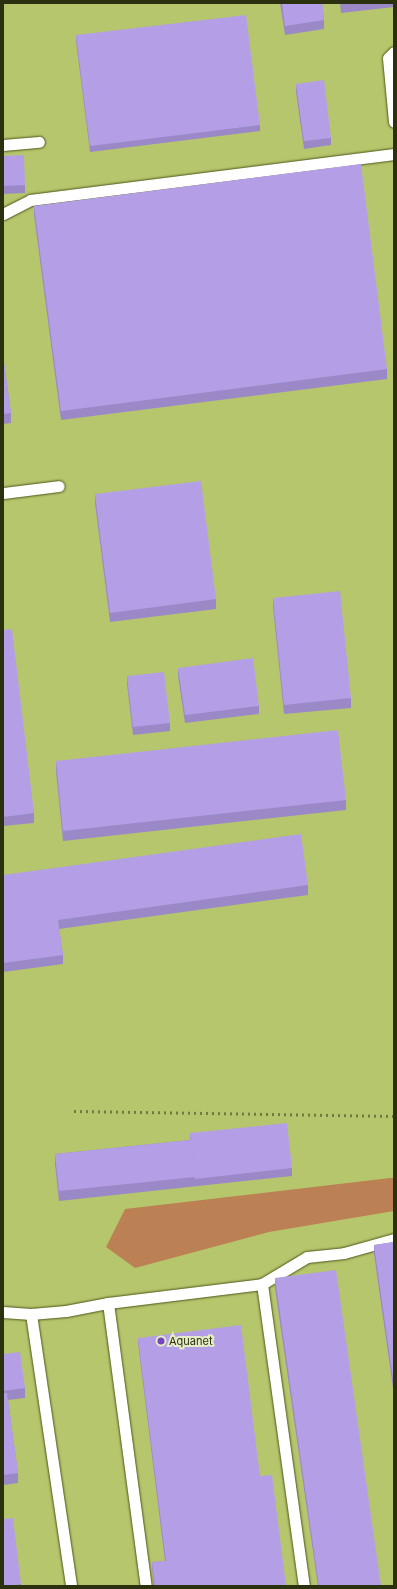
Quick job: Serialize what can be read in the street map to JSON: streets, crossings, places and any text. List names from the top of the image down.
{
  "places": ["Aquanet"]
}
